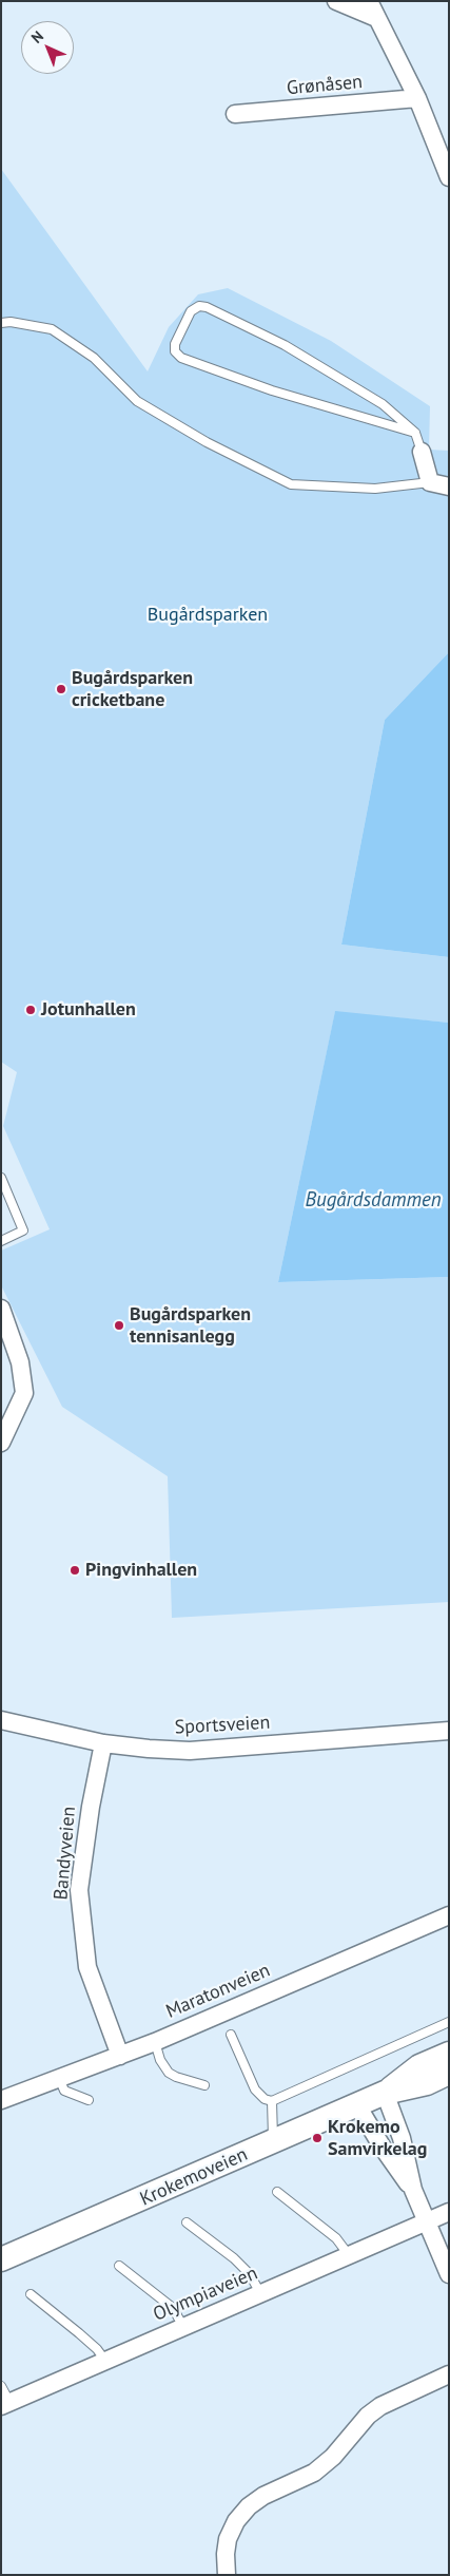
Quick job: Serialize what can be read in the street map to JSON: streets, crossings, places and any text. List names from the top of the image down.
{
  "streets": {
    "main road": ["Krokemoveien"],
    "street": [
      "Grønåsen",
      "Sportsveien",
      "Bandyveien",
      "Maratonveien",
      "Olympiaveien"
    ]
  },
  "crossings": [
    ["Sportsveien", "Bandyveien"],
    ["Bandyveien", "Maratonveien"]
  ],
  "water": ["Bugårdsdammen"],
  "parks": ["Bugårdsparken"],
  "places": [
    "Bugårdsparken cricketbane",
    "Jotunhallen",
    "Bugårdsparken tennisanlegg",
    "Pingvinhallen",
    "Krokemo Samvirkelag"
  ],
  "north": "top left"
}
